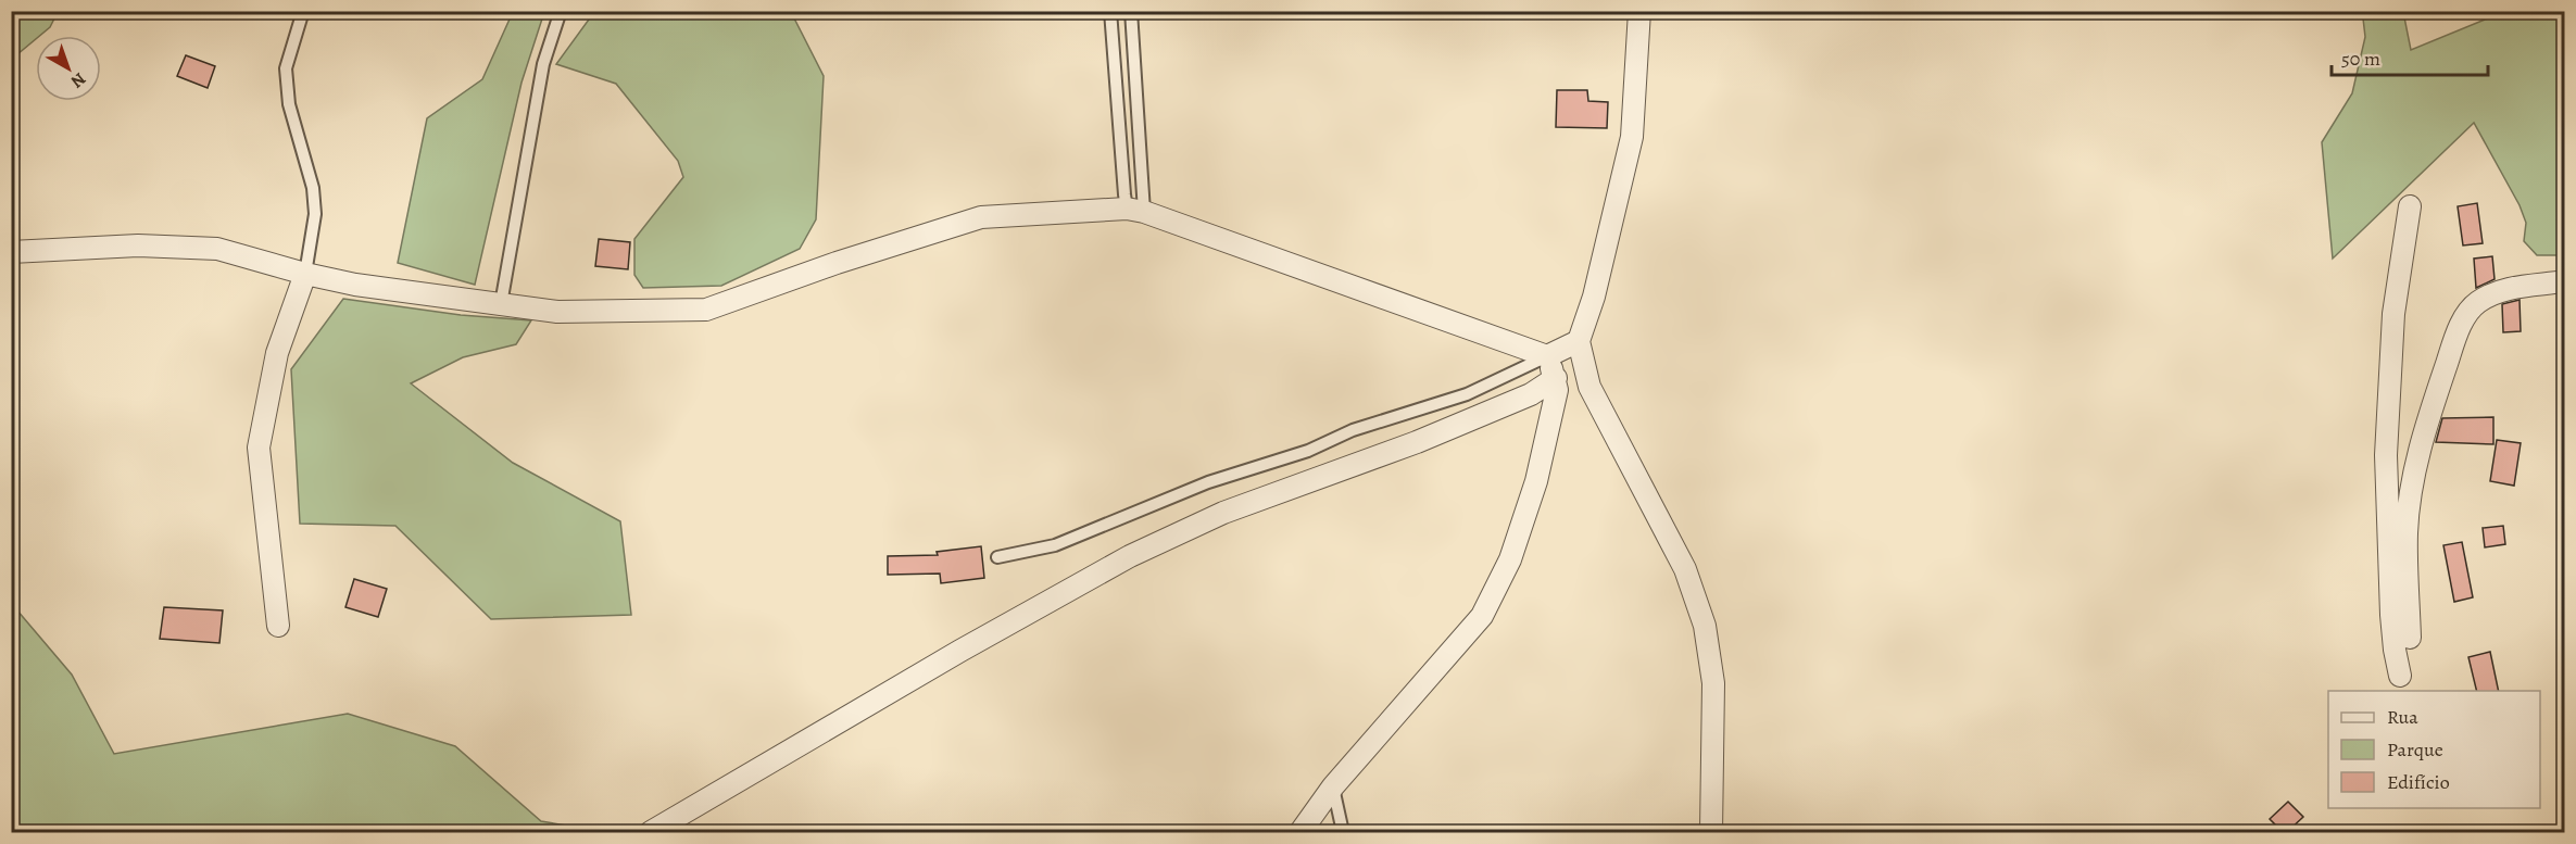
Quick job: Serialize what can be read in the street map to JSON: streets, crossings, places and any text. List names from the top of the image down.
{
  "legend": ["Rua", "Parque", "Edifício"],
  "scale_bar": "50 m",
  "north": "bottom right"
}
